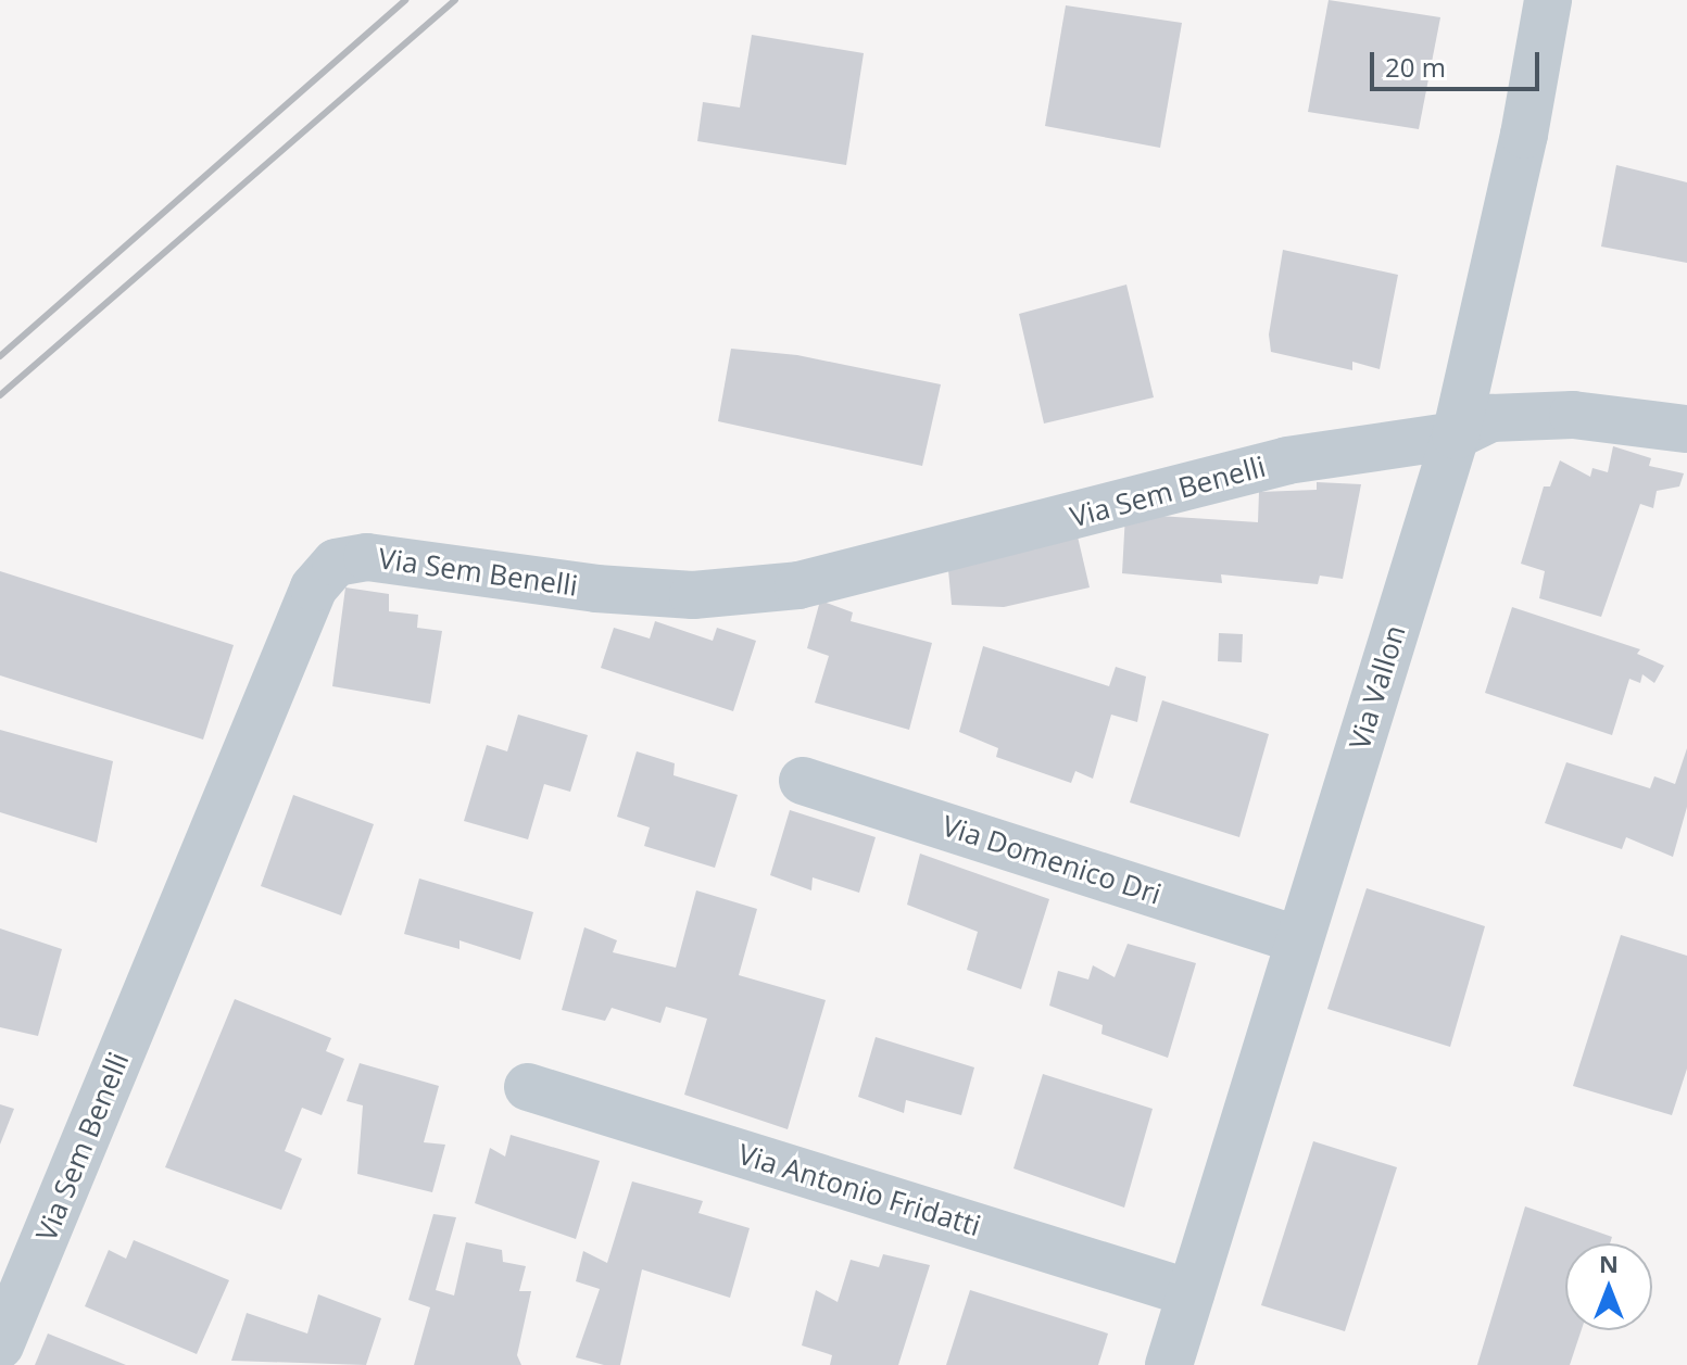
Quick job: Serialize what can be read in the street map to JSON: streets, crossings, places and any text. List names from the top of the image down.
{
  "streets": {
    "street": [
      "Via Sem Benelli",
      "Via Vallon",
      "Via Domenico Dri",
      "Via Antonio Fridatti"
    ]
  },
  "crossings": [
    ["Via Sem Benelli", "Via Vallon"],
    ["Via Vallon", "Via Domenico Dri"],
    ["Via Vallon", "Via Antonio Fridatti"]
  ],
  "scale_bar": "20 m",
  "north": "top"
}
